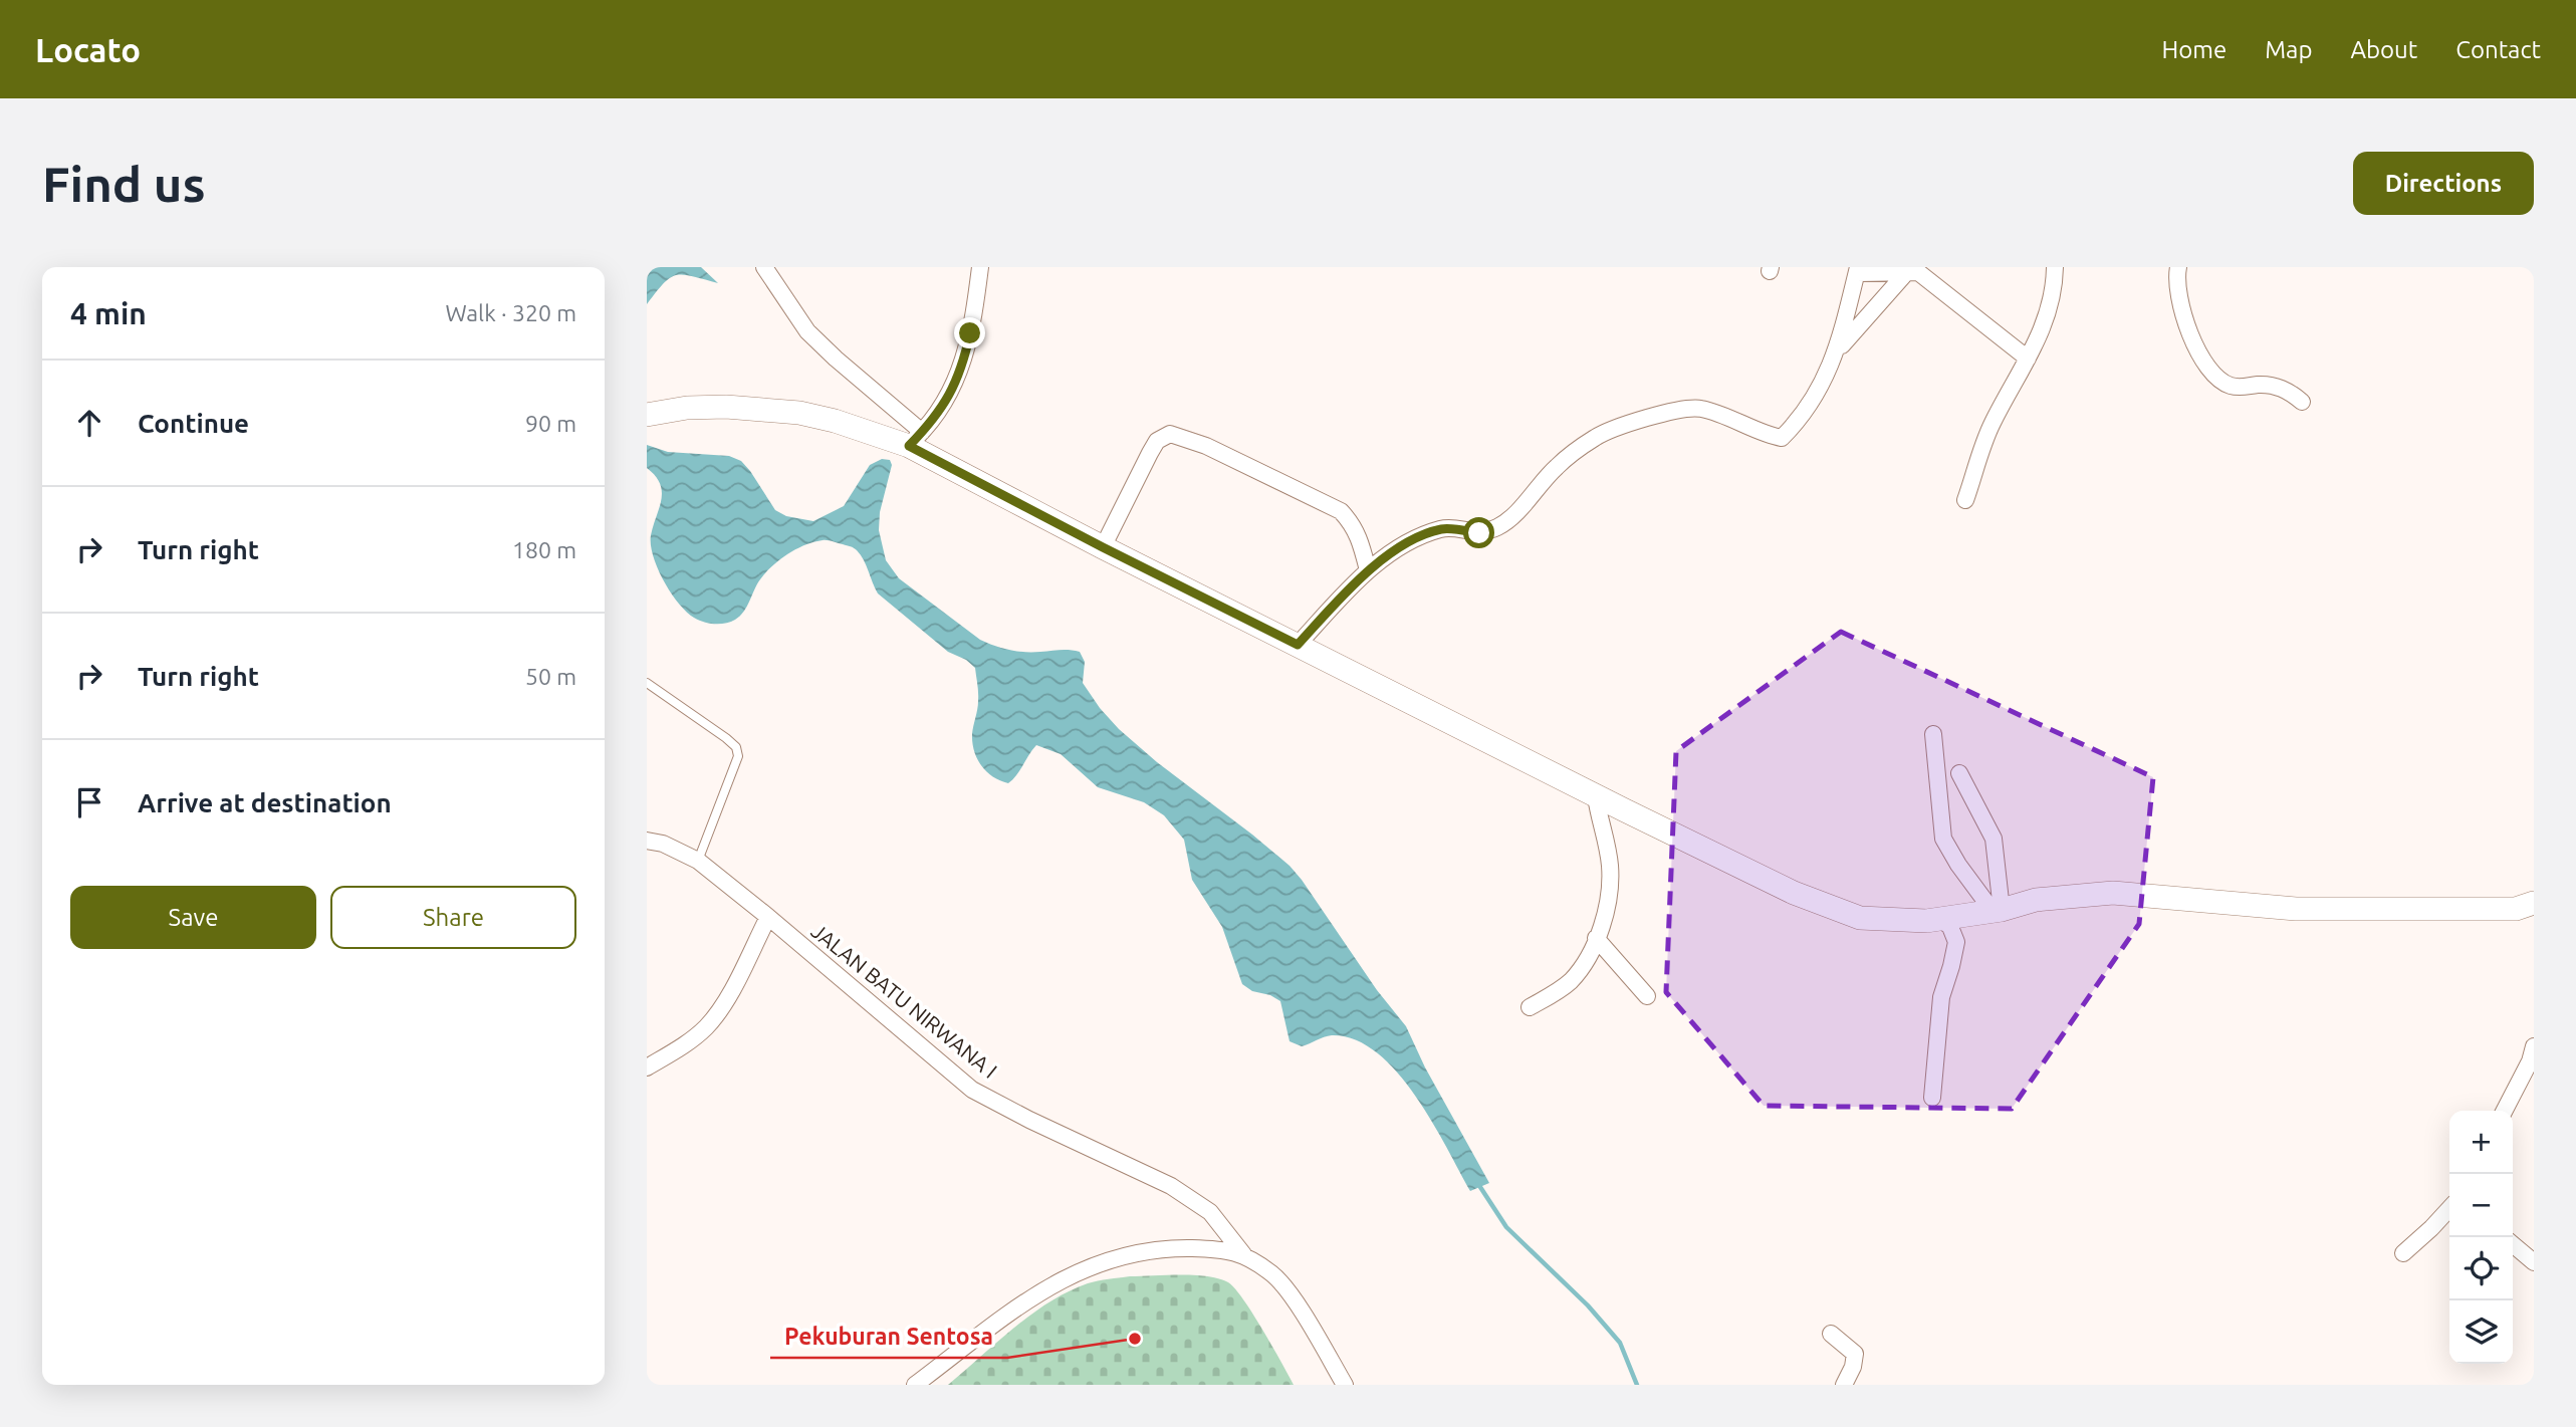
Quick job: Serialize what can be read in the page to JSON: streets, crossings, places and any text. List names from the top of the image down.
{
  "streets": {
    "street": ["JALAN BATU NIRWANA I"]
  },
  "places": ["Pekuburan Sentosa"],
  "page": {
    "header": "Locato",
    "nav": [
      "Home",
      "Map",
      "About",
      "Contact"
    ],
    "buttons": [
      "Directions",
      ["Save", "Share"]
    ],
    "title": "Find us",
    "heading": ["4 min", "Walk · 320 m"],
    "list": [
      ["Continue", "90 m"],
      ["Turn right", "180 m"],
      ["Turn right", "50 m"],
      "Arrive at destination"
    ],
    "map_buttons": ["+", "−"]
  }
}
